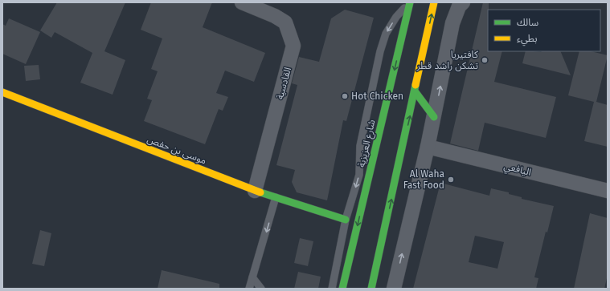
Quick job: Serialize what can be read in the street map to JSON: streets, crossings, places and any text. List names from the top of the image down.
{
  "streets": {
    "main road": ["شارع العزيزية", "موسى بن حفص"],
    "street": ["القادسية", "اليافعي"]
  },
  "crossings": [
    ["القادسية", "موسى بن حفص"]
  ],
  "places": ["كافتيريا تشكن راشد قطر", "Hot Chicken", "Al Waha Fast Food"],
  "legend": ["سالك", "بطيء"]
}
